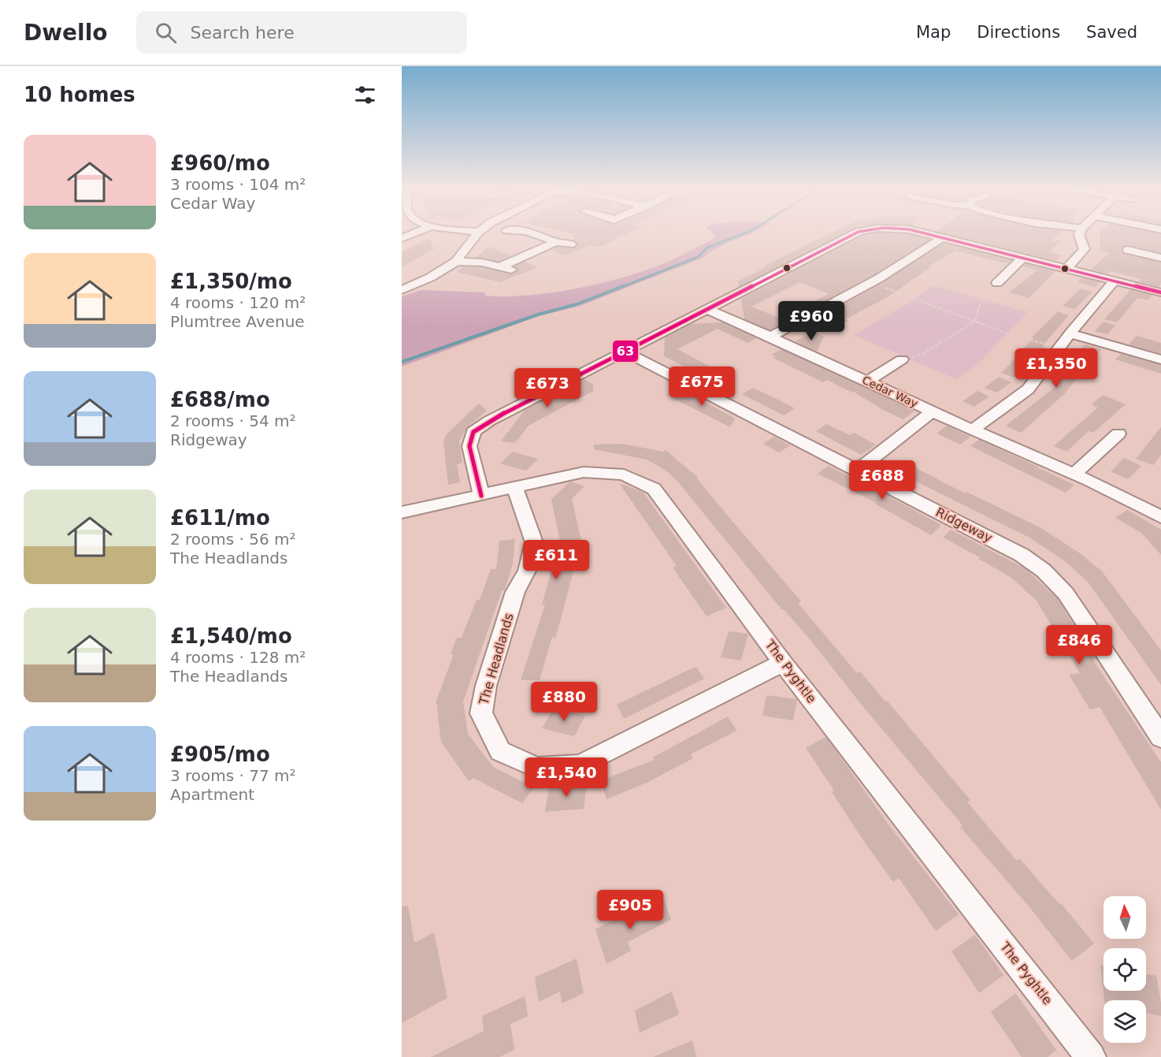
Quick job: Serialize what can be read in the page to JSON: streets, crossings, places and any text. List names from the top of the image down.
{
  "streets": {
    "street": [
      "Cedar Way",
      "Ridgeway",
      "The Headlands",
      "The Pyghtle"
    ]
  },
  "crossings": [
    ["The Headlands", "The Pyghtle"]
  ],
  "lines": ["transit line 63"],
  "north": "top",
  "page": {
    "header": "Dwello",
    "search": "Search here",
    "nav": ["Map", "Directions", "Saved"],
    "heading": "10 homes",
    "list": [
      {
        "name": "£960/mo",
        "note": "3 rooms · 104 m² · Cedar Way"
      },
      {
        "name": "£1,350/mo",
        "note": "4 rooms · 120 m² · Plumtree Avenue"
      },
      {
        "name": "£688/mo",
        "note": "2 rooms · 54 m² · Ridgeway"
      },
      {
        "name": "£611/mo",
        "note": "2 rooms · 56 m² · The Headlands"
      },
      {
        "name": "£1,540/mo",
        "note": "4 rooms · 128 m² · The Headlands"
      },
      {
        "name": "£905/mo",
        "note": "3 rooms · 77 m² · Apartment"
      }
    ],
    "price": [
      "£960",
      "£1,350",
      "£675",
      "£673",
      "£688",
      "£611",
      "£846",
      "£880",
      "£1,540",
      "£905"
    ]
  }
}
